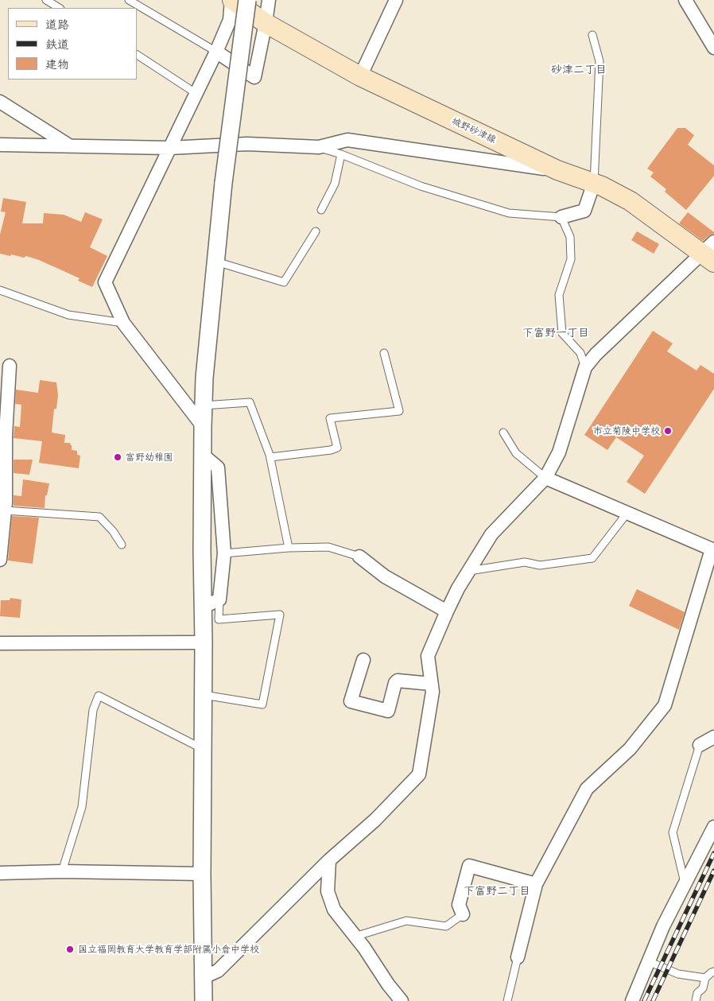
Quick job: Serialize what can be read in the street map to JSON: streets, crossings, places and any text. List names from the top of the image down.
{
  "streets": {
    "main road": ["城野砂津線"]
  },
  "districts": ["砂津二丁目", "下富野一丁目", "下富野二丁目"],
  "places": ["市立菊陵中学校", "富野幼稚園", "国立福岡教育大学教育学部附属小倉中学校"],
  "legend": ["道路", "鉄道", "建物"]
}
